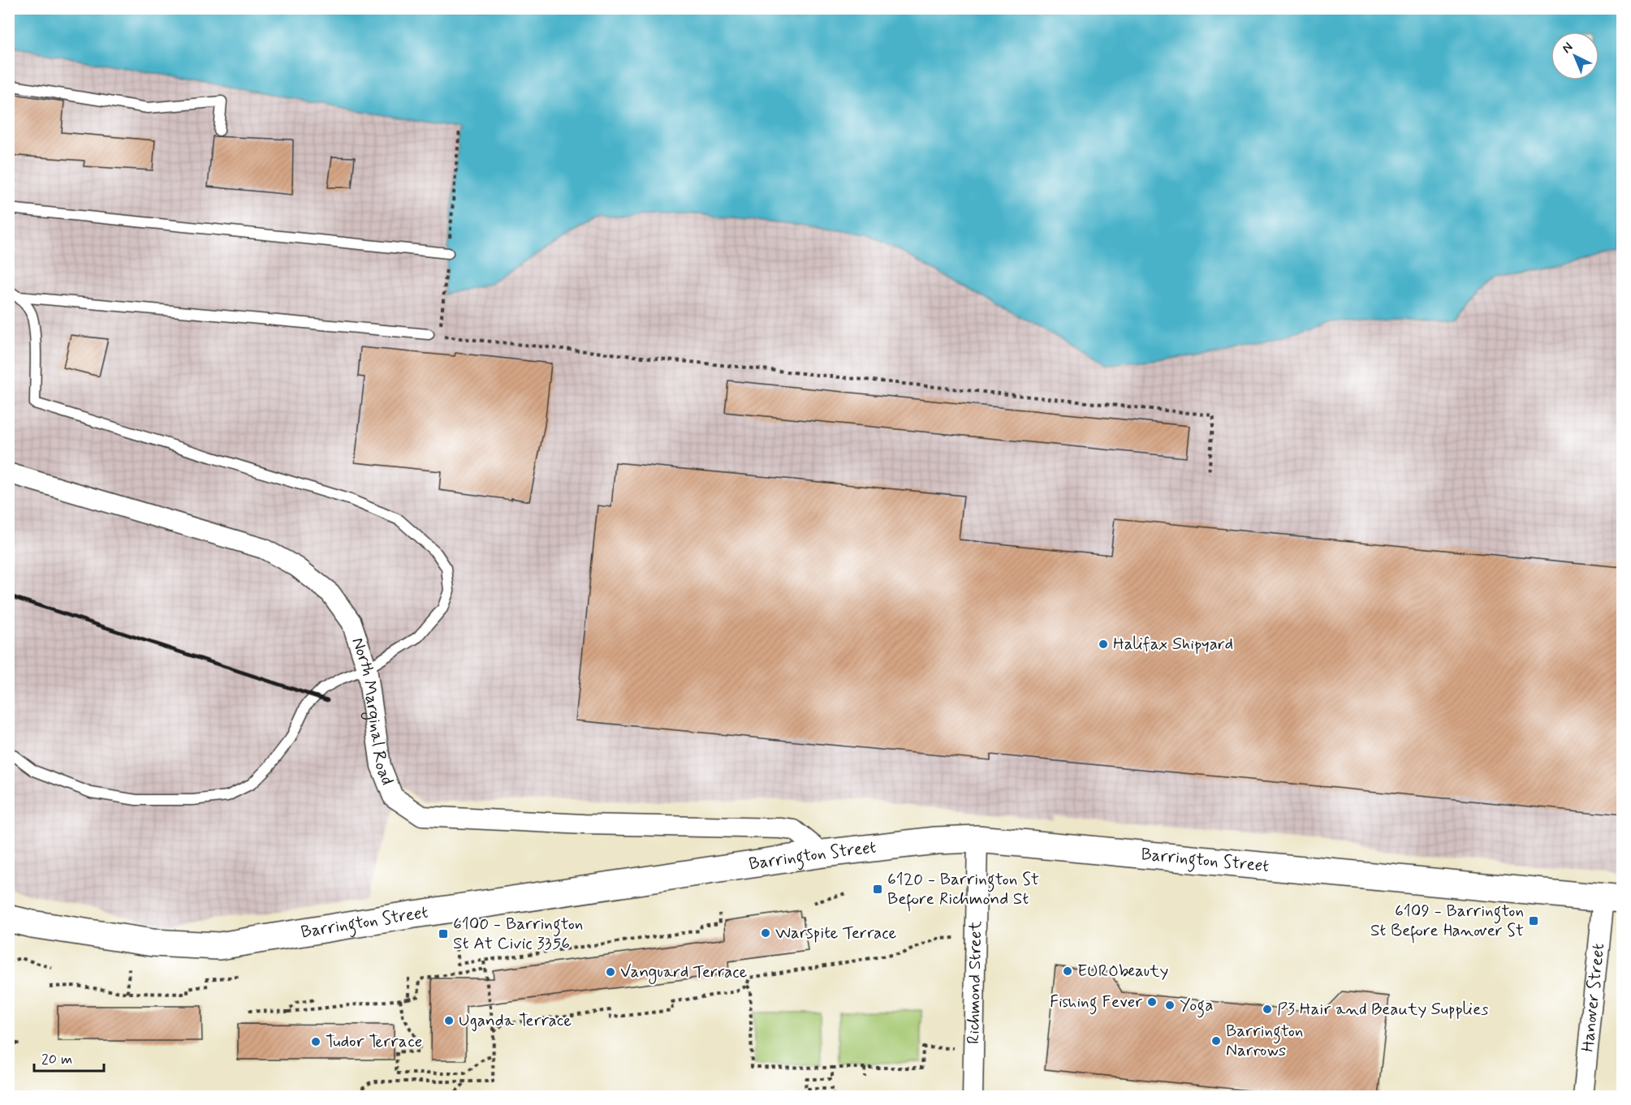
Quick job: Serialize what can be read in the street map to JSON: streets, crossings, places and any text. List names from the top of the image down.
{
  "streets": {
    "main road": ["Barrington Street"],
    "street": ["North Marginal Road", "Richmond Street", "Hanover Street"]
  },
  "crossings": [
    ["North Marginal Road", "Barrington Street"],
    ["Barrington Street", "Richmond Street"],
    ["Barrington Street", "Hanover Street"]
  ],
  "places": {
    "other": [
      "Halifax Shipyard",
      "Warspite Terrace",
      "EURObeauty",
      "Vanguard Terrace",
      "Fishing Fever",
      "Yoga",
      "P3 Hair and Beauty Supplies",
      "Uganda Terrace",
      "Barrington Narrows",
      "Tudor Terrace"
    ],
    "transit": ["6120 - Barrington St Before Richmond St", "6109 - Barrington St Before Hanover St", "6100 - Barrington St At Civic 3356"]
  },
  "scale_bar": "20 m",
  "north": "top left"
}
